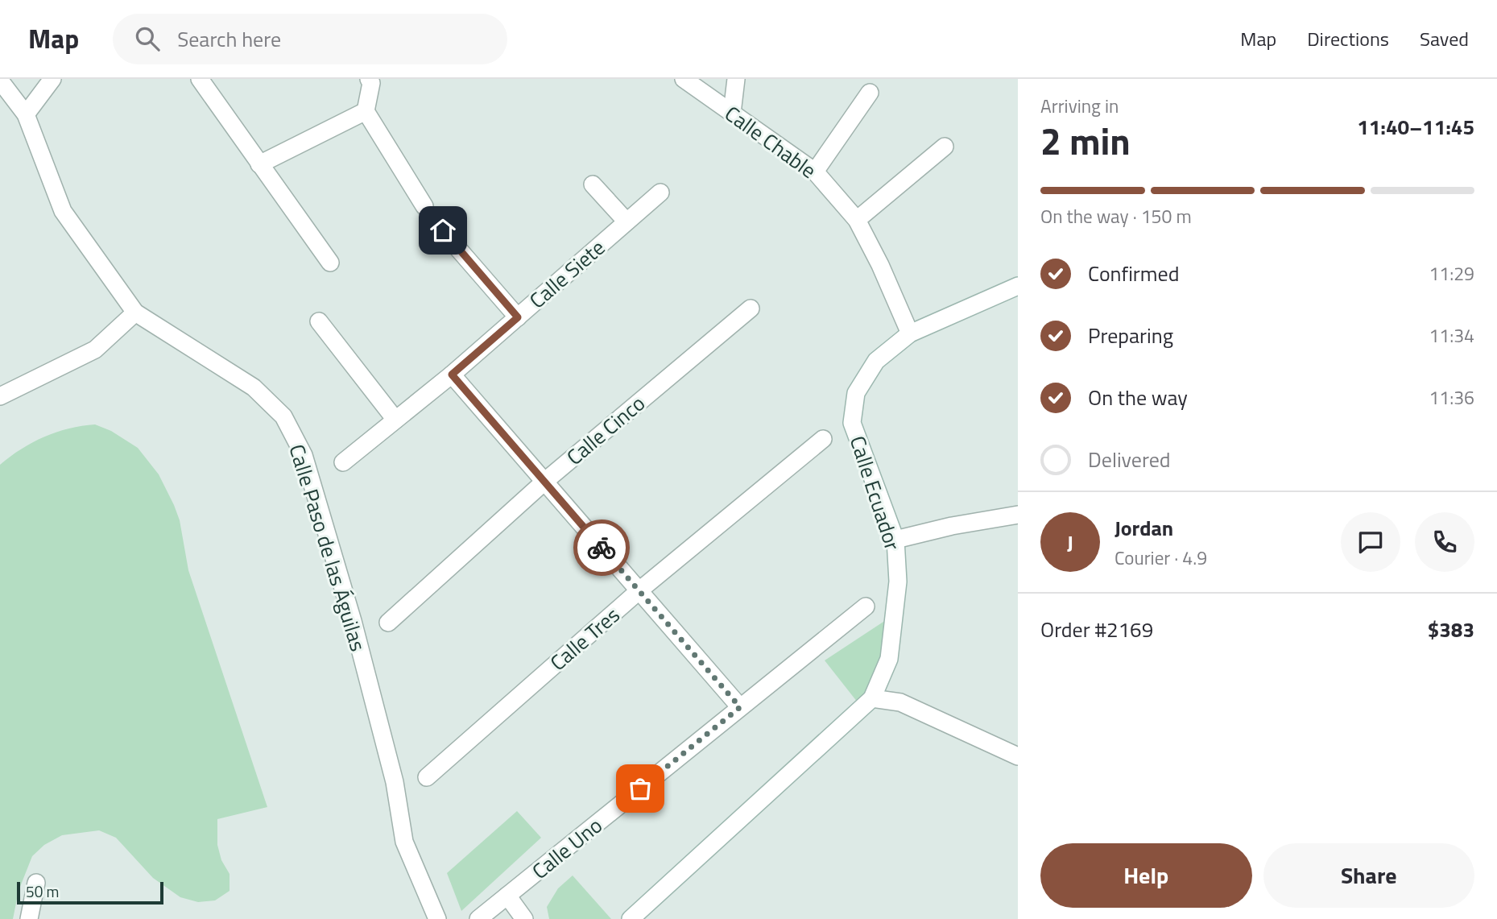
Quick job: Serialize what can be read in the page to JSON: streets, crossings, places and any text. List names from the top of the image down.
{
  "streets": {
    "street": [
      "Calle Chable",
      "Calle Siete",
      "Calle Cinco",
      "Calle Ecuador",
      "Calle Paso de las Águilas",
      "Calle Tres",
      "Calle Uno"
    ]
  },
  "crossings": [
    ["Calle Chable", "Calle Ecuador"]
  ],
  "scale_bar": "50 m",
  "page": {
    "header": "Map",
    "search": "Search here",
    "nav": ["Map", "Directions", "Saved"],
    "heading": ["2 min", "Arriving in", "11:40–11:45"],
    "panel": [
      "Jordan",
      "Courier · 4.9",
      "Order #2169",
      "$383"
    ],
    "bar": "On the way · 150 m",
    "list": [
      ["Confirmed", "11:29"],
      ["Preparing", "11:34"],
      ["On the way", "11:36"],
      "Delivered"
    ],
    "round": "J",
    "buttons": ["Help", "Share"],
    "scale": "50 m"
  }
}
